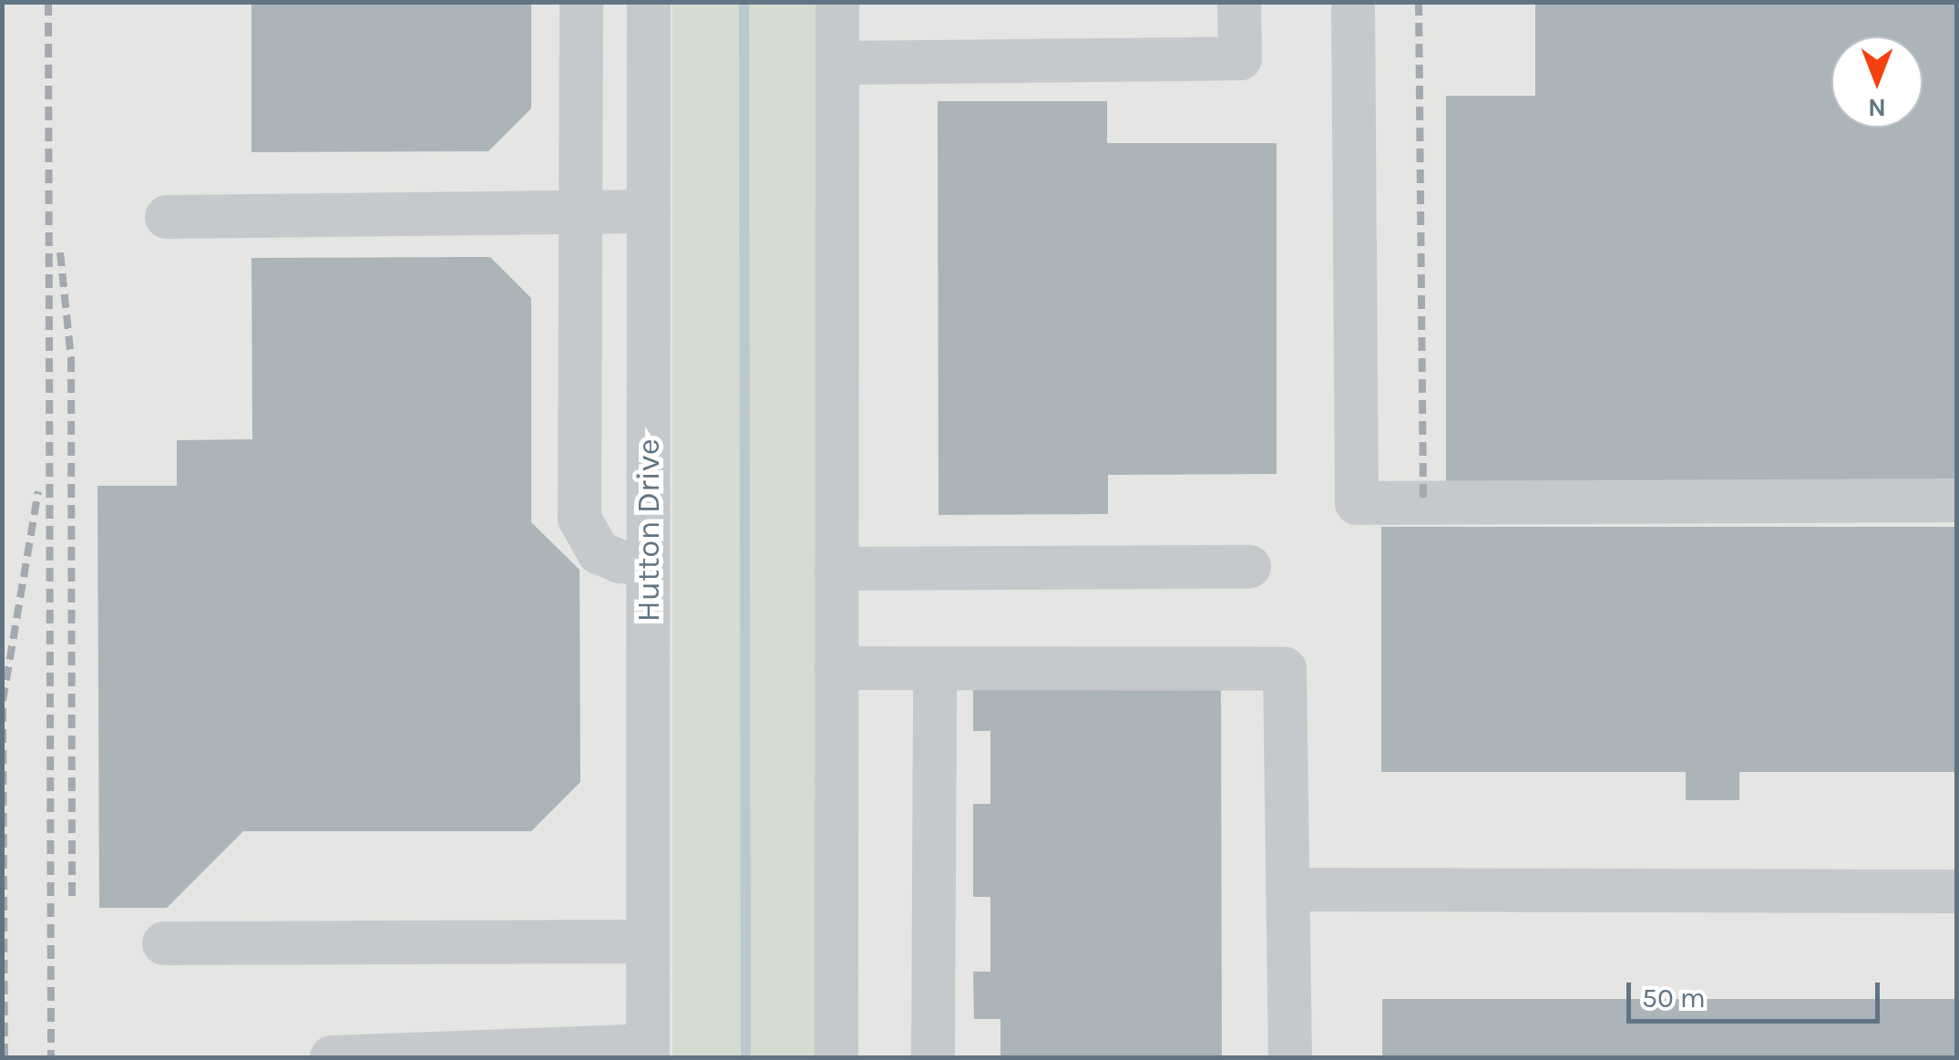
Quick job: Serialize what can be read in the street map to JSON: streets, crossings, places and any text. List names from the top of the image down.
{
  "streets": {
    "street": ["Hutton Drive"]
  },
  "scale_bar": "50 m",
  "north": "bottom"
}
